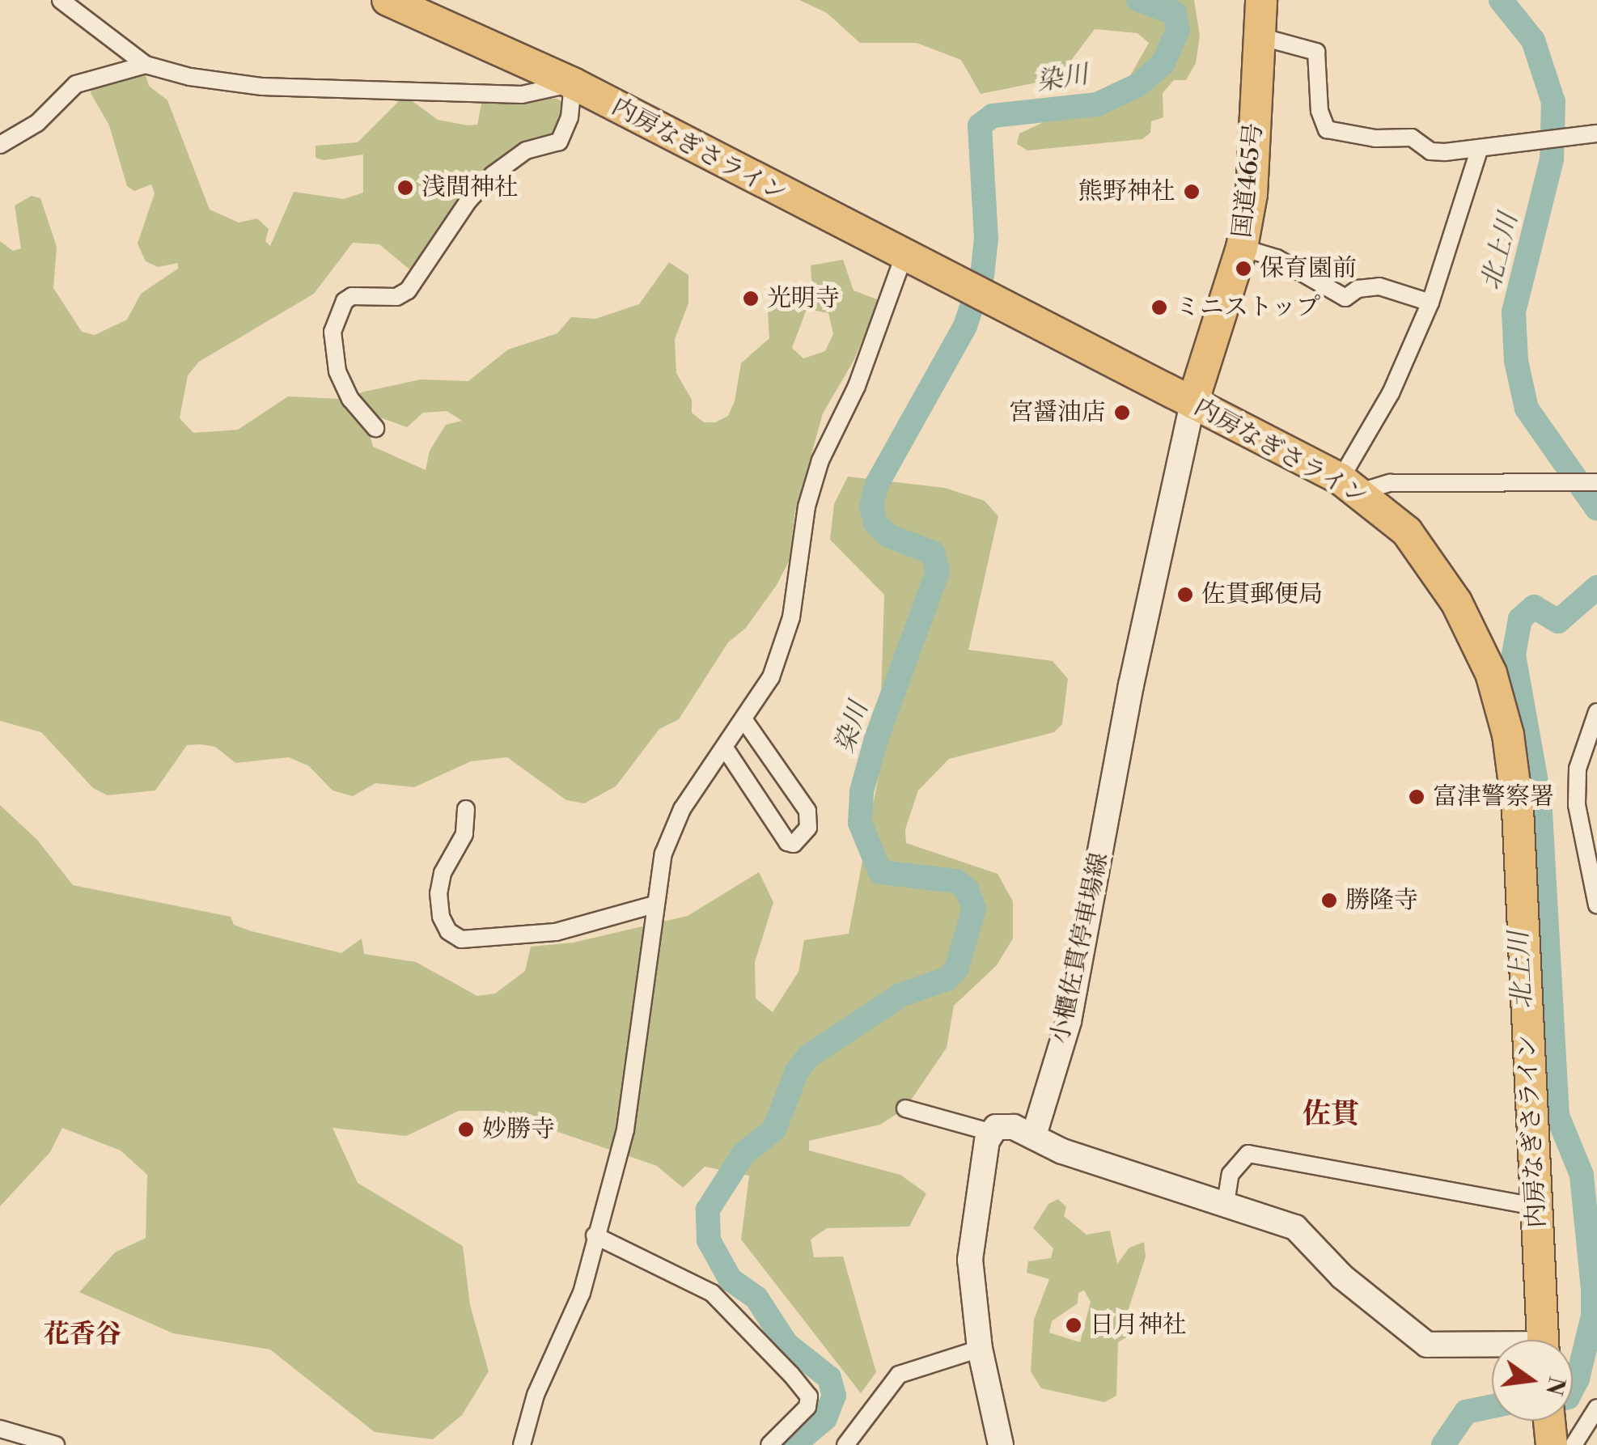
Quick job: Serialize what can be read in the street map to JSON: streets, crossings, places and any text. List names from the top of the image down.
{
  "streets": {
    "highway": ["内房なぎさライン", "国道465号"],
    "main road": ["小櫃佐貫停車場線"]
  },
  "crossings": [
    ["内房なぎさライン", "国道465号"],
    ["内房なぎさライン", "小櫃佐貫停車場線"],
    ["国道465号", "小櫃佐貫停車場線"]
  ],
  "districts": ["佐貫", "花香谷"],
  "water": ["染川", "北上川"],
  "places": [
    "浅間神社",
    "熊野神社",
    "保育園前",
    "光明寺",
    "ミニストップ",
    "宮醤油店",
    "佐貫郵便局",
    "富津警察署",
    "勝隆寺",
    "妙勝寺",
    "日月神社"
  ],
  "north": "right"
}
